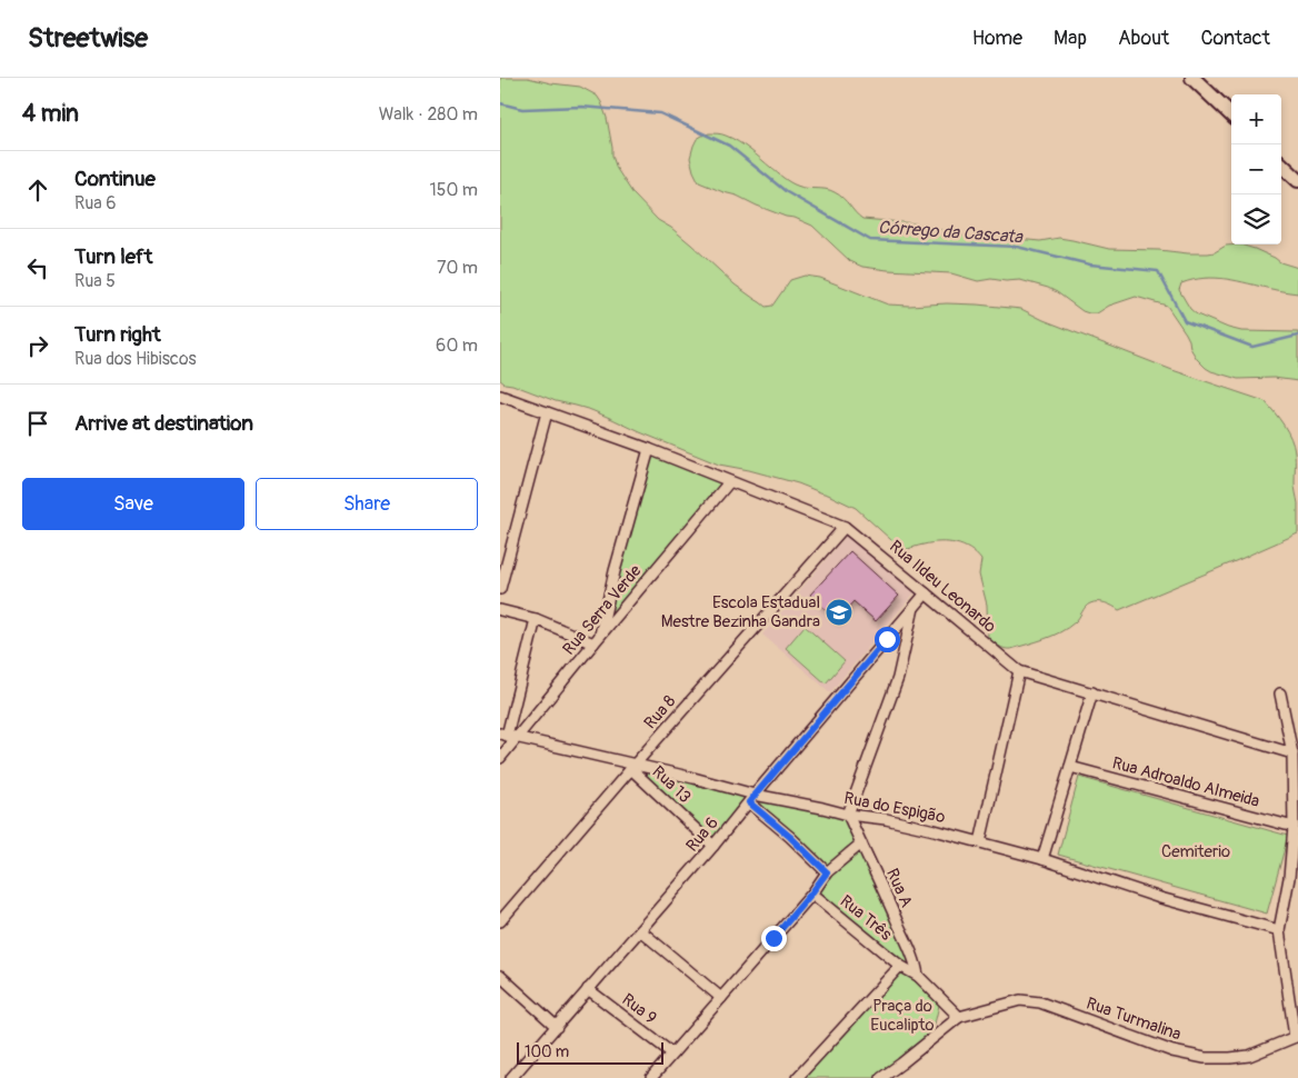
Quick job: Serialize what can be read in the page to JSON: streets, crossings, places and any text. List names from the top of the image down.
{
  "streets": {
    "street": [
      "Rua Ildeu Leonardo",
      "Rua Serra Verde",
      "Rua 8",
      "Rua Adroaldo Almeida",
      "Rua 13",
      "Rua do Espigão",
      "Rua 6",
      "Rua A",
      "Rua Três",
      "Rua 9",
      "Rua Turmalina"
    ]
  },
  "crossings": [
    ["Rua Ildeu Leonardo", "Rua Serra Verde"],
    ["Rua Ildeu Leonardo", "Rua 8"],
    ["Rua Serra Verde", "Rua do Espigão"],
    ["Rua 8", "Rua 13"],
    ["Rua 8", "Rua do Espigão"],
    ["Rua 13", "Rua do Espigão"],
    ["Rua 13", "Rua 6"],
    ["Rua do Espigão", "Rua 6"],
    ["Rua do Espigão", "Rua A"],
    ["Rua 6", "Rua 9"]
  ],
  "water": ["Córrego da Cascata"],
  "parks": ["Cemiterio", "Praça do Eucalipto"],
  "places": {
    "school or university": ["Escola Estadual Mestre Bezinha Gandra"]
  },
  "scale_bar": "100 m",
  "page": {
    "header": "Streetwise",
    "nav": [
      "Home",
      "Map",
      "About",
      "Contact"
    ],
    "heading": ["4 min", "Walk · 280 m"],
    "map_buttons": ["+", "−"],
    "list": [
      ["Continue", "Rua 6", "150 m"],
      ["Turn left", "Rua 5", "70 m"],
      ["Turn right", "Rua dos Hibiscos", "60 m"],
      "Arrive at destination"
    ],
    "buttons": ["Save", "Share"],
    "scale": "100 m"
  }
}
